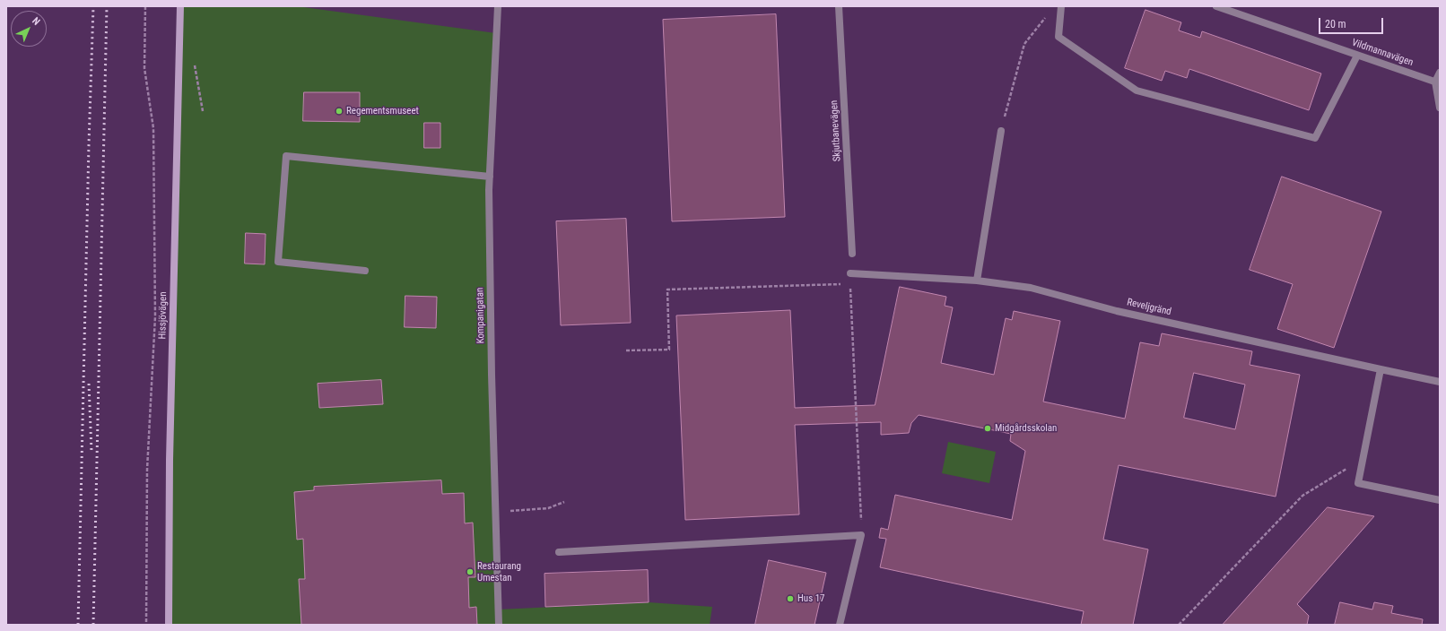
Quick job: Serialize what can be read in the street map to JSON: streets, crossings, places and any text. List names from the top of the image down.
{
  "streets": {
    "main road": ["Hissjövägen"],
    "street": [
      "Vildmannavägen",
      "Skjutbanevägen",
      "Reveljgränd",
      "Kompanigatan"
    ]
  },
  "places": [
    "Regementsmuseet",
    "Midgårdsskolan",
    "Restaurang Umestan",
    "Hus 17"
  ],
  "scale_bar": "20 m",
  "north": "top right"
}
